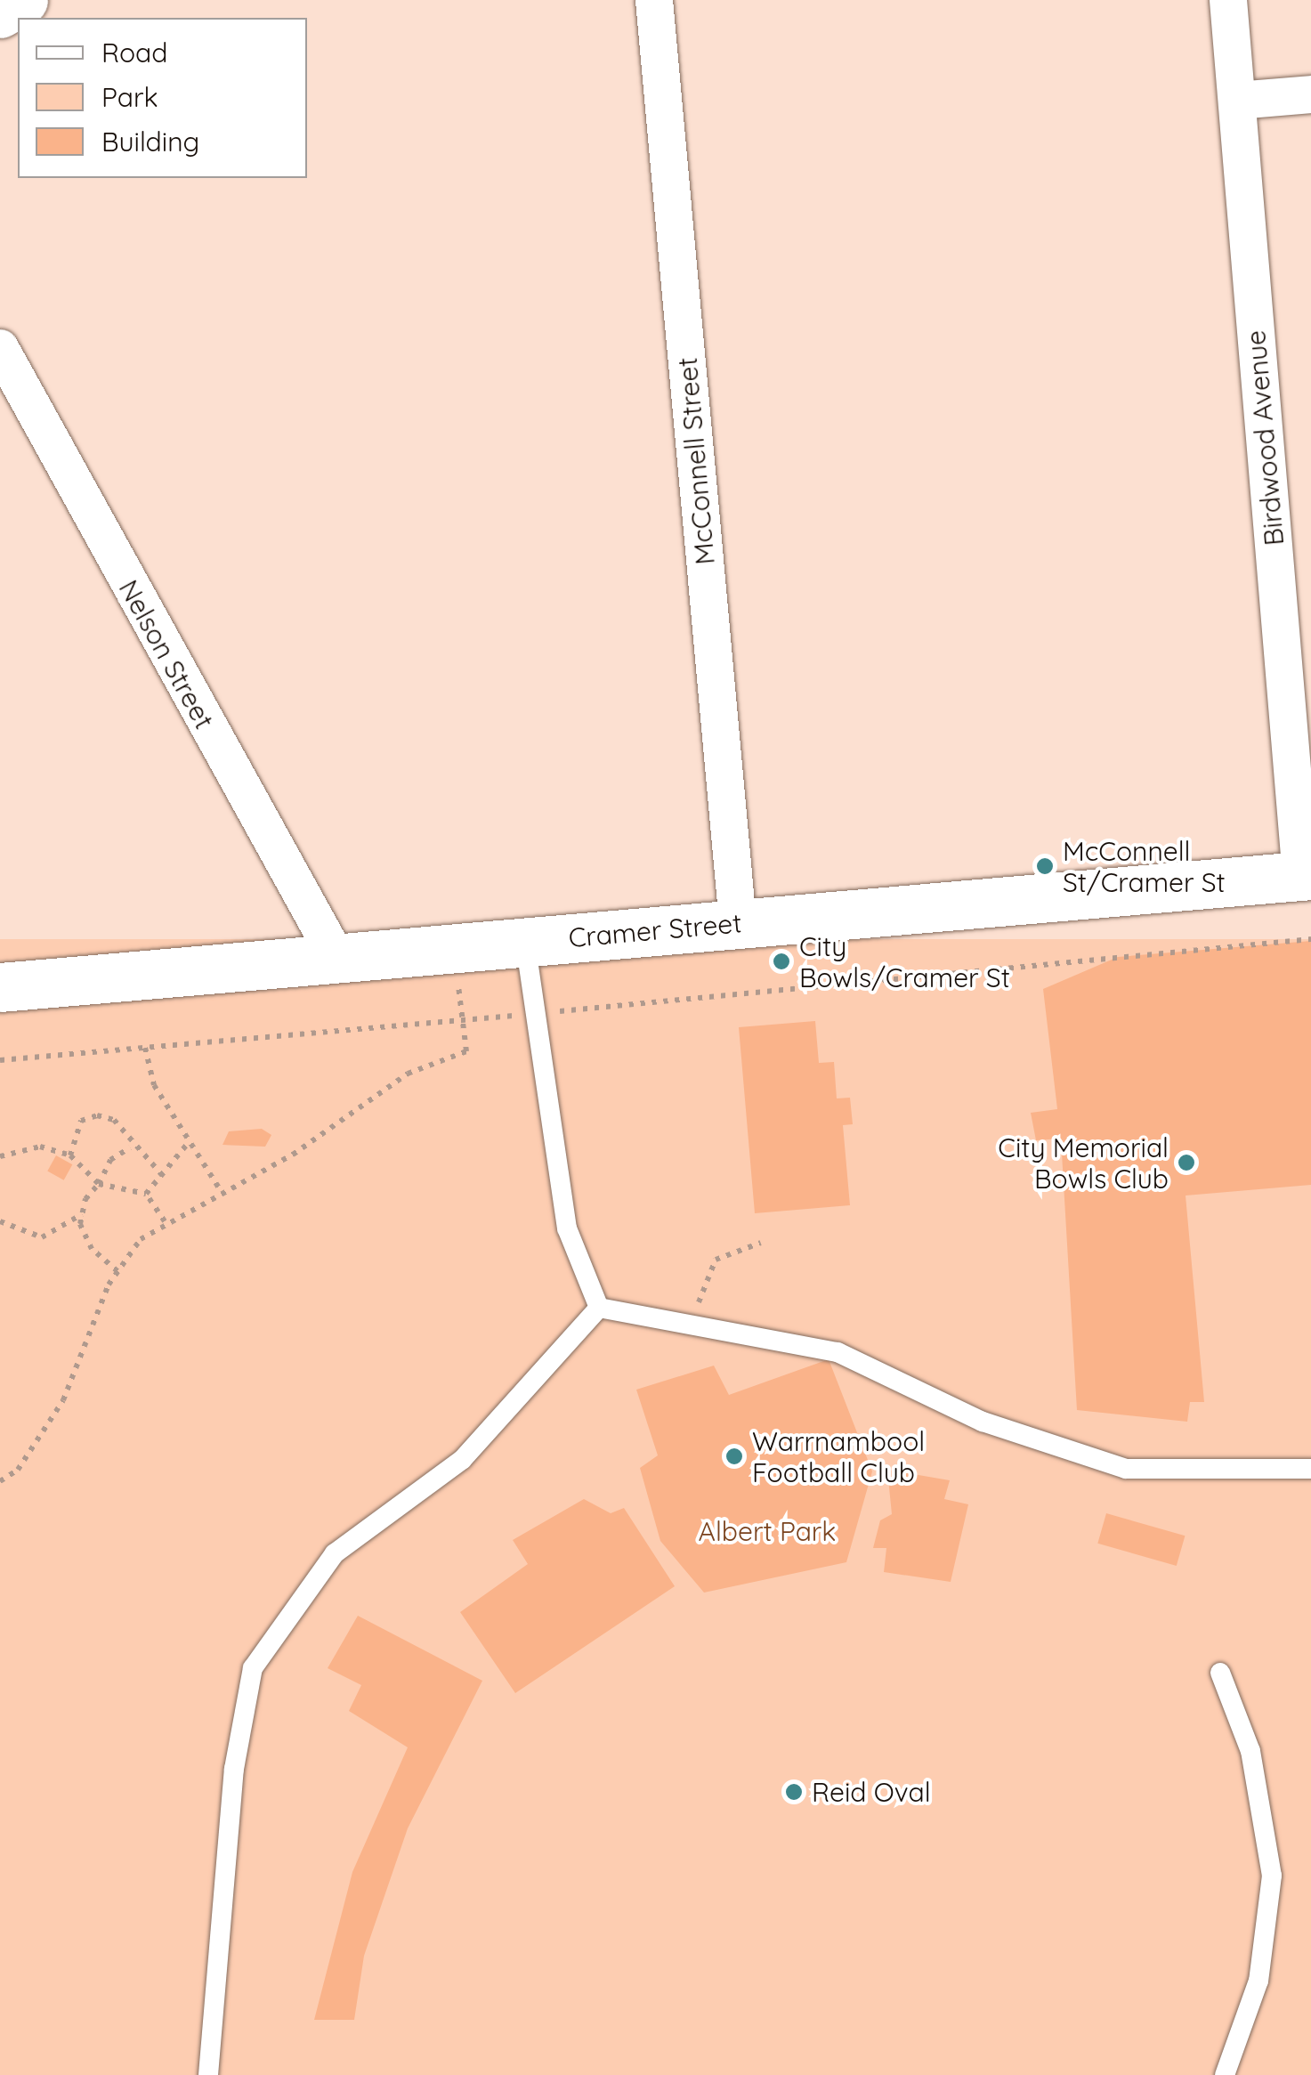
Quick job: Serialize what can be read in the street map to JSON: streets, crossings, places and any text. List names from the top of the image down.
{
  "streets": {
    "street": [
      "Birdwood Avenue",
      "McConnell Street",
      "Nelson Street",
      "Cramer Street"
    ]
  },
  "crossings": [
    ["Birdwood Avenue", "Cramer Street"],
    ["McConnell Street", "Cramer Street"],
    ["Nelson Street", "Cramer Street"]
  ],
  "parks": ["Albert Park"],
  "places": [
    "McConnell St/Cramer St",
    "City Bowls/Cramer St",
    "City Memorial Bowls Club",
    "Warrnambool Football Club",
    "Reid Oval"
  ],
  "legend": ["Road", "Park", "Building"]
}
